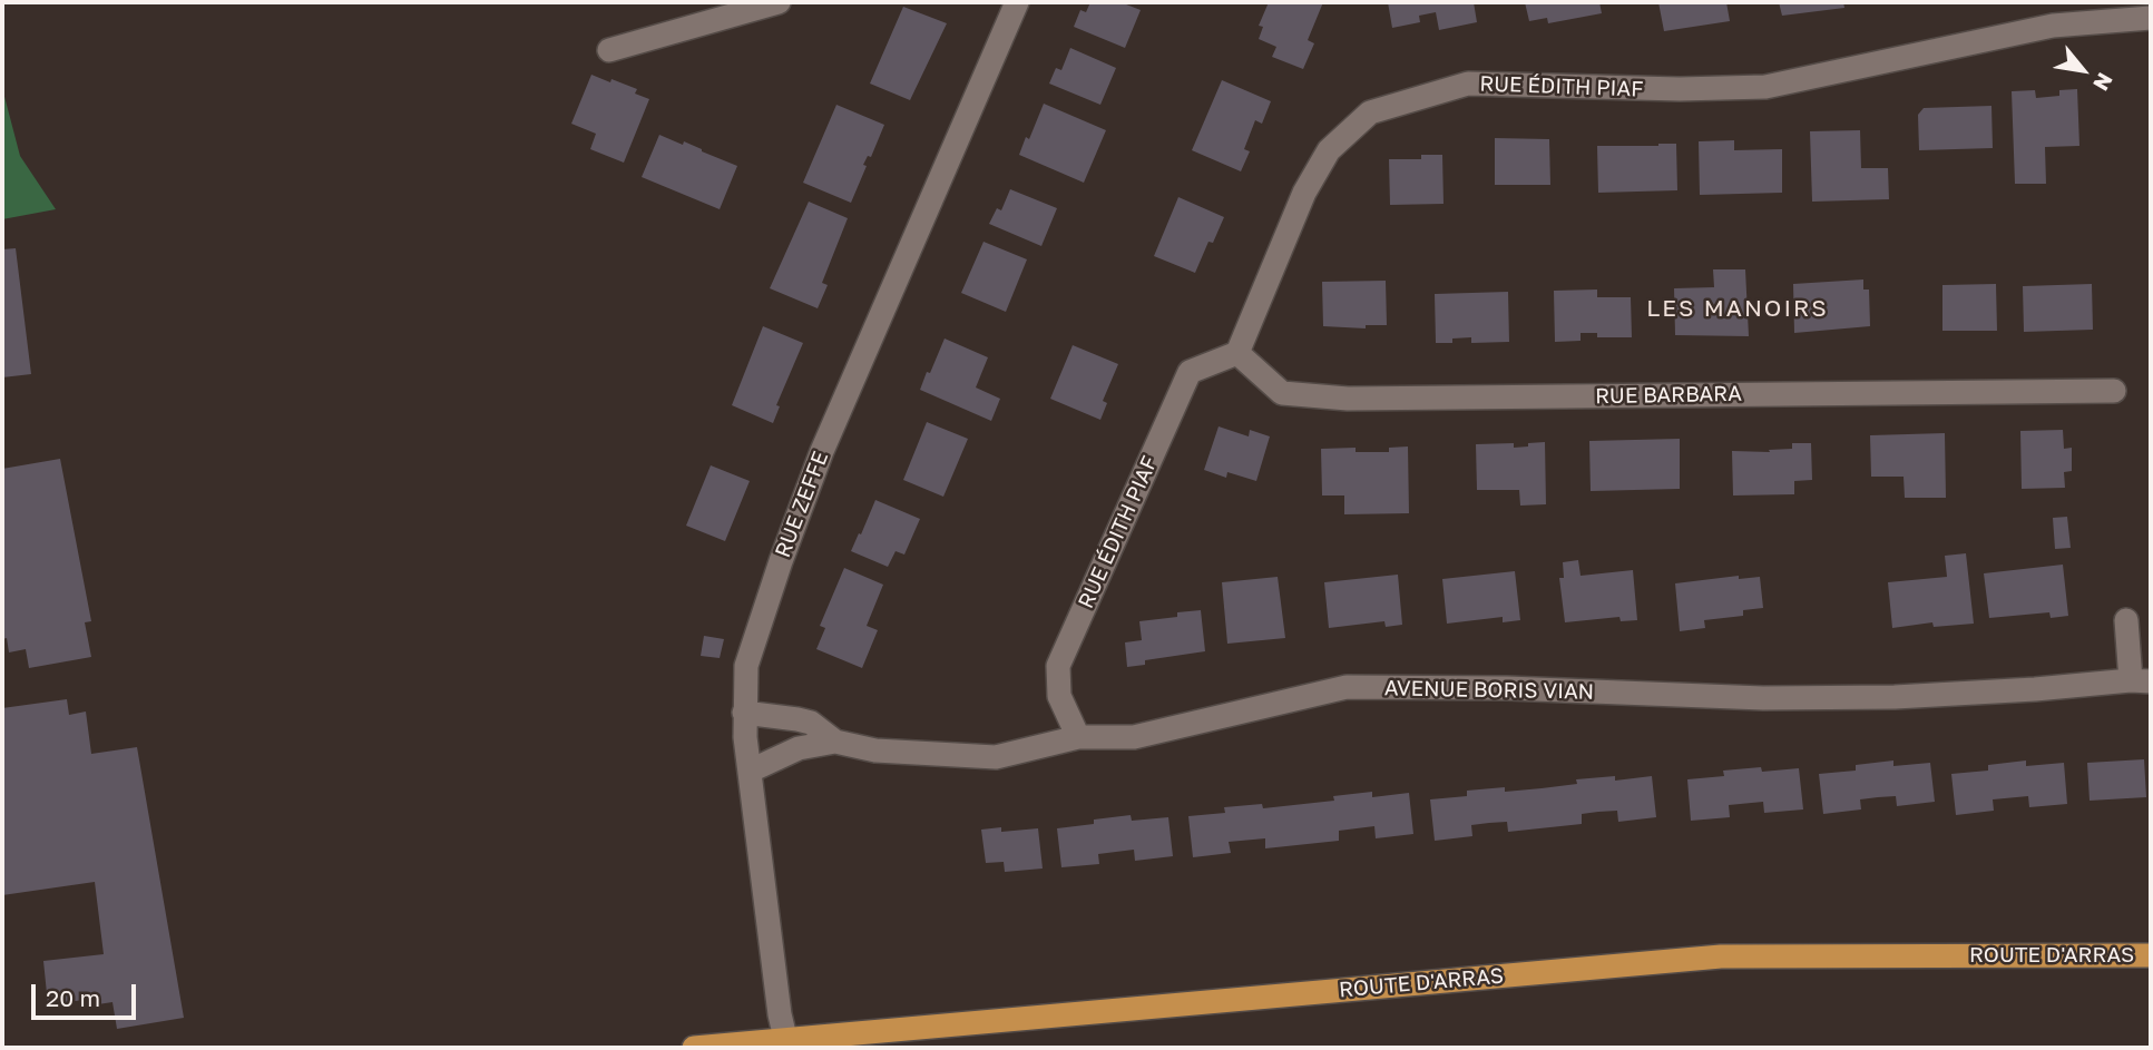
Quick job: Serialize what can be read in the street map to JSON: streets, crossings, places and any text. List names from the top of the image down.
{
  "streets": {
    "main road": ["ROUTE D'ARRAS"],
    "street": [
      "RUE ÉDITH PIAF",
      "RUE BARBARA",
      "RUE ZEFFE",
      "AVENUE BORIS VIAN"
    ]
  },
  "crossings": [
    ["RUE ÉDITH PIAF", "RUE BARBARA"],
    ["RUE ÉDITH PIAF", "AVENUE BORIS VIAN"],
    ["RUE ZEFFE", "AVENUE BORIS VIAN"],
    ["RUE ZEFFE", "ROUTE D'ARRAS"]
  ],
  "districts": ["LES MANOIRS"],
  "scale_bar": "20 m",
  "north": "bottom right"
}
